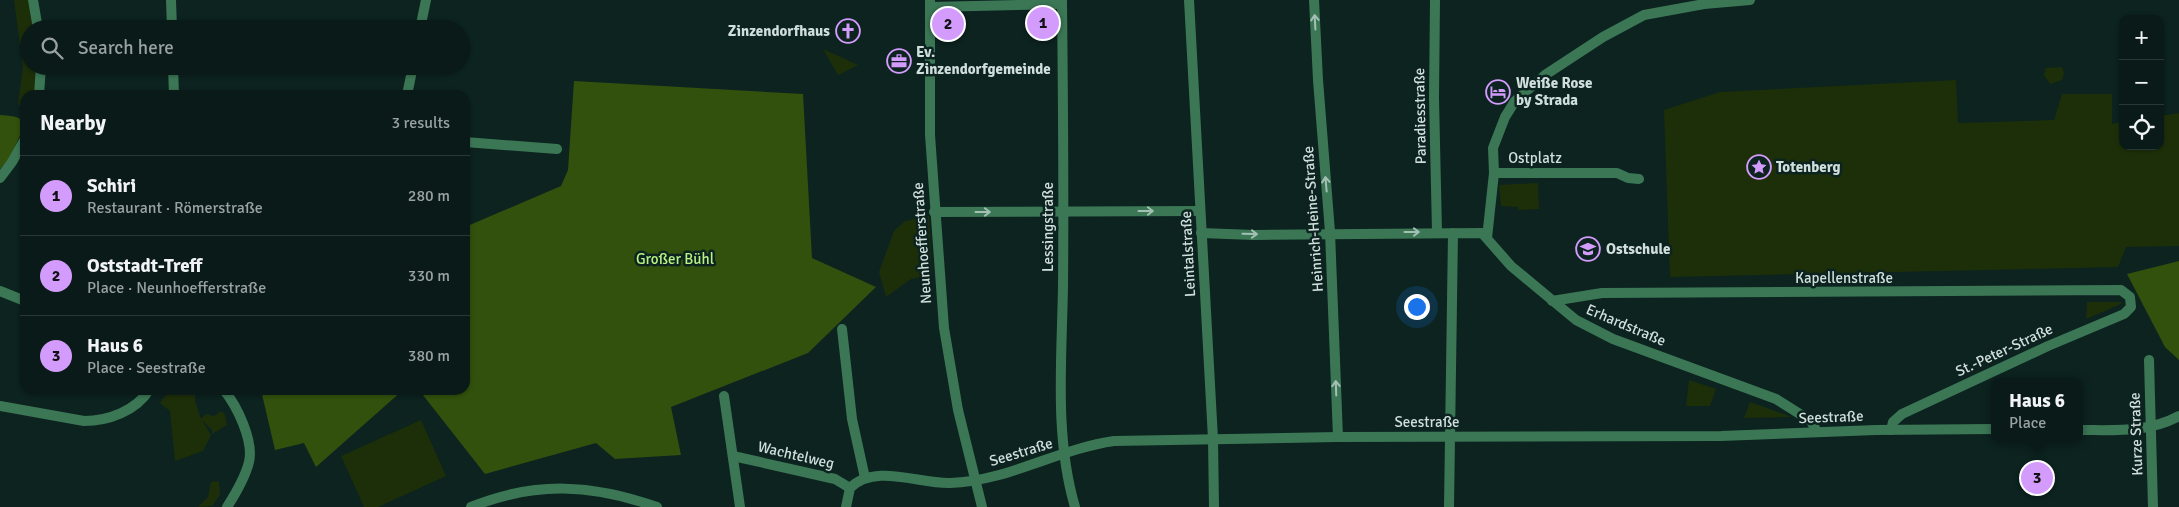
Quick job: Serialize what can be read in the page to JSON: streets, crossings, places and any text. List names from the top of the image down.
{
  "streets": {
    "street": [
      "Paradiesstraße",
      "Ostplatz",
      "Heinrich-Heine-Straße",
      "Lessingstraße",
      "Neunhoefferstraße",
      "Leintalstraße",
      "Kapellenstraße",
      "Erhardstraße",
      "St.-Peter-Straße",
      "Seestraße",
      "Kurze Straße",
      "Wachtelweg"
    ]
  },
  "crossings": [
    ["Ostplatz", "Erhardstraße"],
    ["Heinrich-Heine-Straße", "Seestraße"],
    ["Lessingstraße", "Seestraße"],
    ["Neunhoefferstraße", "Seestraße"],
    ["Leintalstraße", "Seestraße"],
    ["Kapellenstraße", "Erhardstraße"],
    ["Kapellenstraße", "St.-Peter-Straße"],
    ["Erhardstraße", "Seestraße"],
    ["St.-Peter-Straße", "Seestraße"]
  ],
  "one_way": ["Heinrich-Heine-Straße"],
  "parks": ["Großer Bühl"],
  "places": {
    "church": ["Zinzendorfhaus"],
    "office": ["Ev. Zinzendorfgemeinde"],
    "hotel": ["Weiße Rose by Strada"],
    "place": ["Totenberg"],
    "school or university": ["Ostschule"]
  },
  "page": {
    "pins": ["1", "2", "3"],
    "map_buttons": ["+", "−"],
    "search": "Search here",
    "heading": ["Nearby", "3 results"],
    "list": [
      {
        "mark": "1",
        "name": "Schiri",
        "note": "Restaurant · Römerstraße",
        "value": "280 m"
      },
      {
        "mark": "2",
        "name": "Oststadt-Treff",
        "note": "Place · Neunhoefferstraße",
        "value": "330 m"
      },
      {
        "mark": "3",
        "name": "Haus 6",
        "note": "Place · Seestraße",
        "value": "380 m"
      }
    ],
    "popup": ["Haus 6", "Place"]
  }
}
